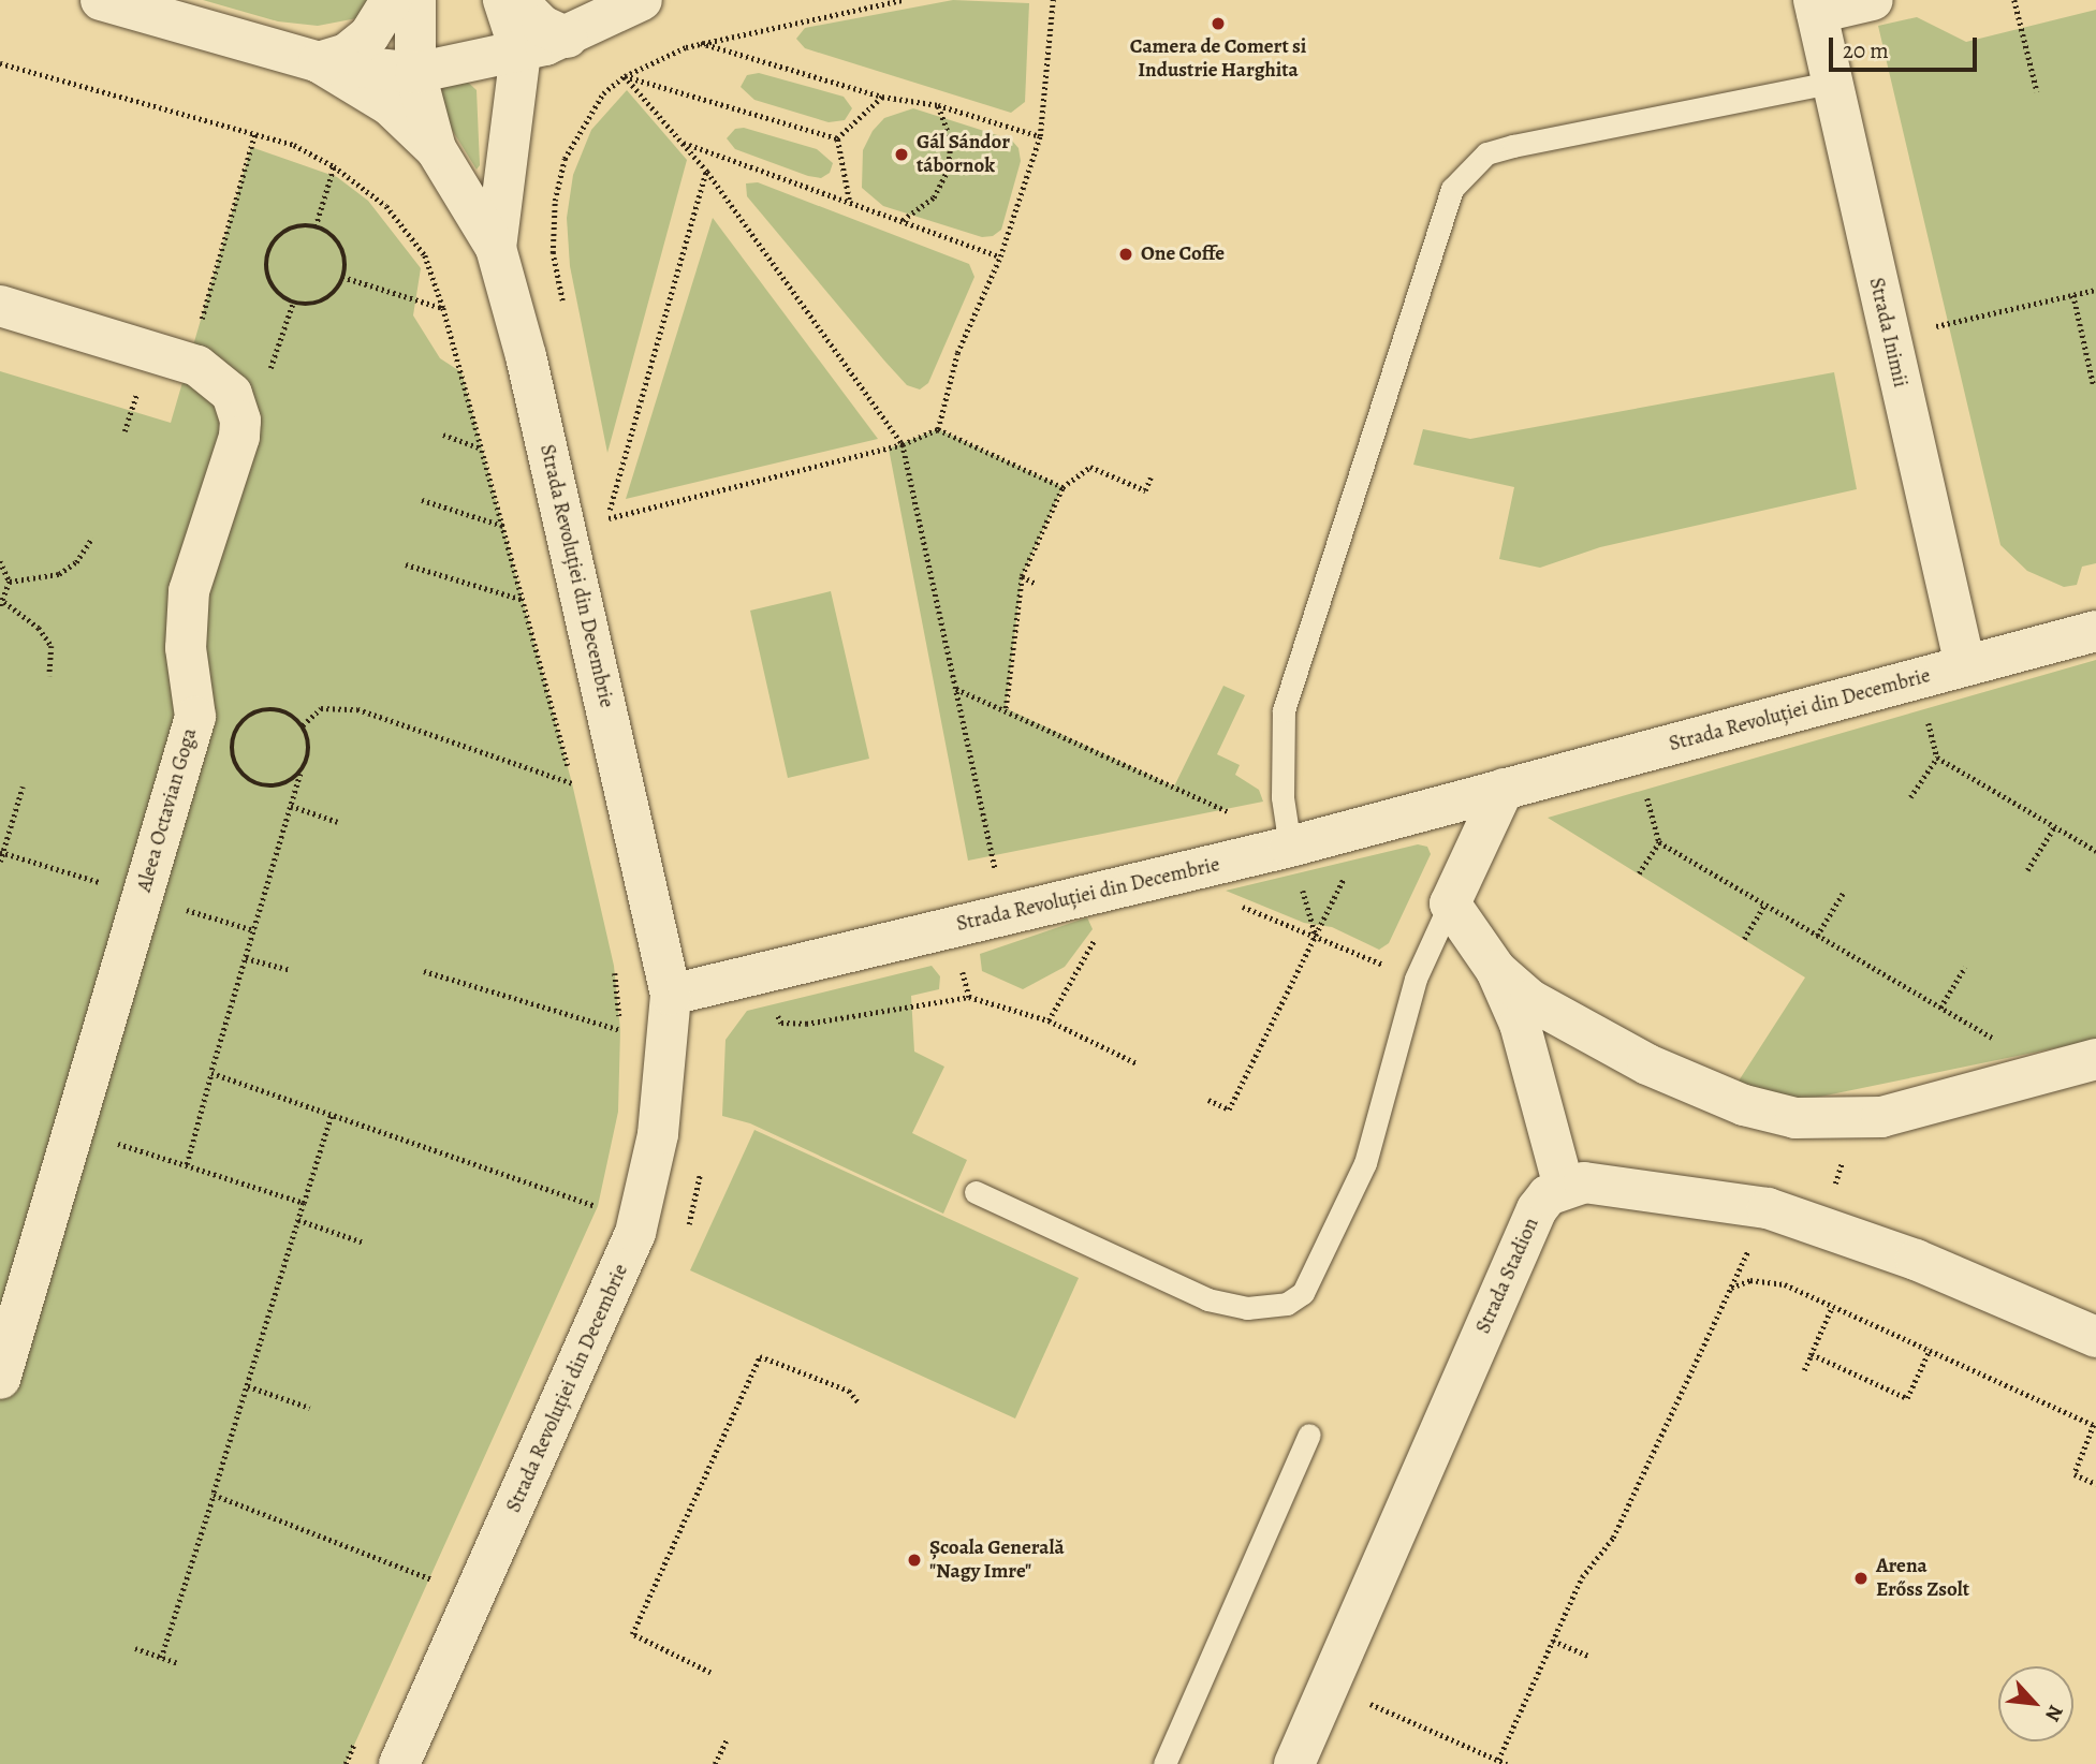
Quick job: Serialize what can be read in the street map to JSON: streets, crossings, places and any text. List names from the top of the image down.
{
  "streets": {
    "street": [
      "Strada Inimii",
      "Strada Revoluției din Decembrie",
      "Aleea Octavian Goga",
      "Strada Stadion"
    ]
  },
  "crossings": [
    ["Strada Inimii", "Strada Revoluției din Decembrie"]
  ],
  "places": [
    "Camera de Comert si Industrie Harghita",
    "Gál Sándor tábornok",
    "One Coffe",
    "Școala Generală \"Nagy Imre\"",
    "Arena Erőss Zsolt"
  ],
  "scale_bar": "20 m",
  "north": "bottom right"
}
